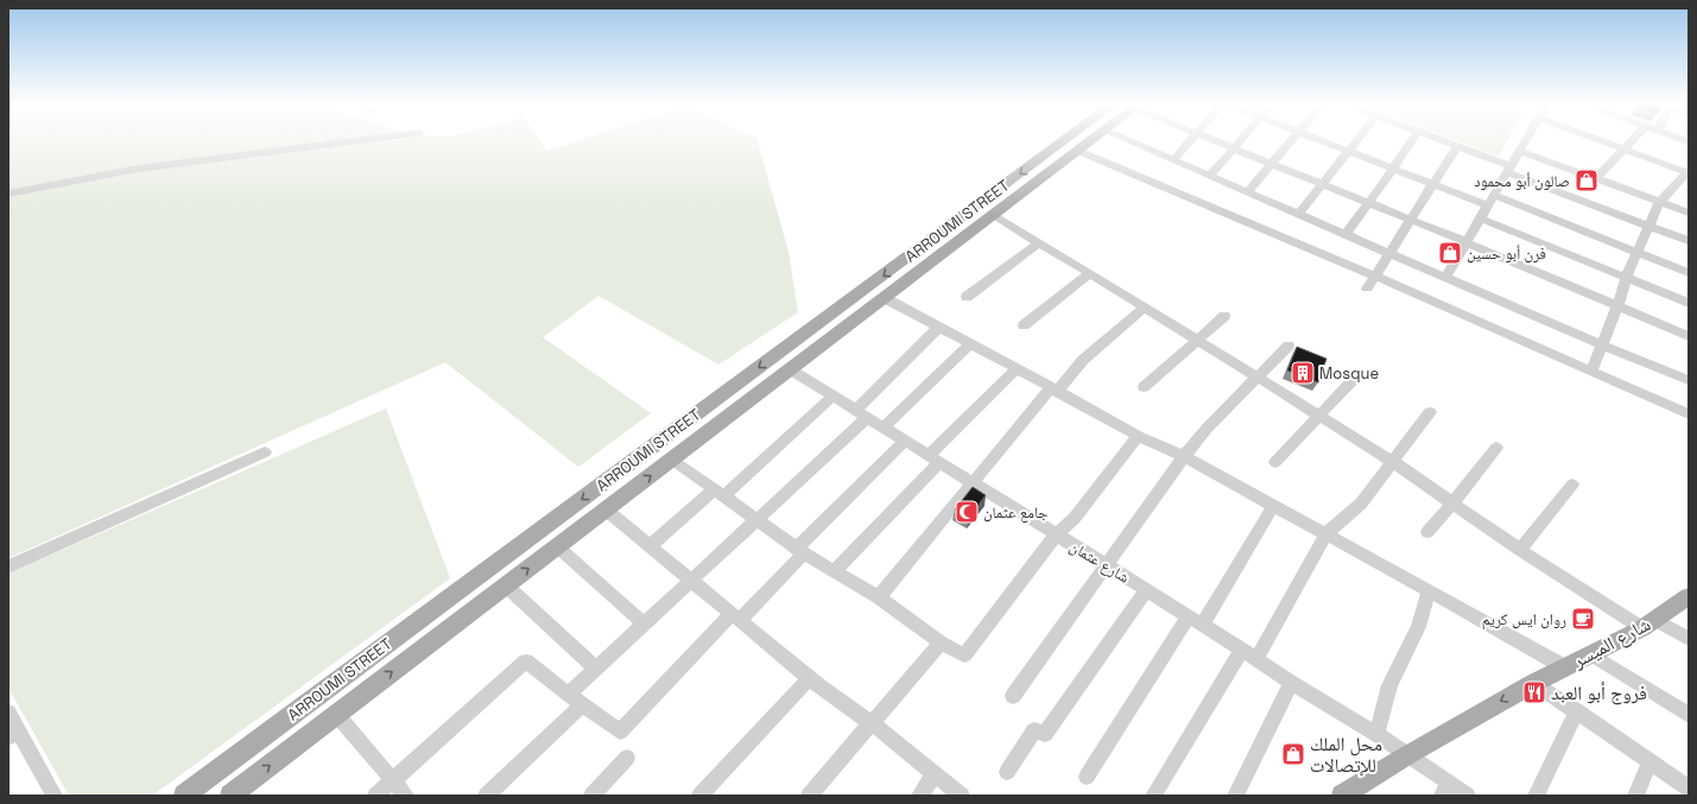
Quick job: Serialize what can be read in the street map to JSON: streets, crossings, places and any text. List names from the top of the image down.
{
  "streets": {
    "main road": ["ARROUMI STREET", "شارع الميسر"],
    "street": ["شارع عثمان"]
  },
  "crossings": [
    ["ARROUMI STREET", "شارع عثمان"],
    ["شارع عثمان", "شارع الميسر"]
  ],
  "one_way": ["شارع الميسر"],
  "places": {
    "shop": ["صالون أبو محمود", "فرن أبو حسين", "محل الملك للإتصالات"],
    "building": ["Mosque"],
    "mosque": ["جامع عثمان"],
    "cafe": ["روان ايس كريم"],
    "restaurant": ["فروج أبو العبد"]
  }
}
